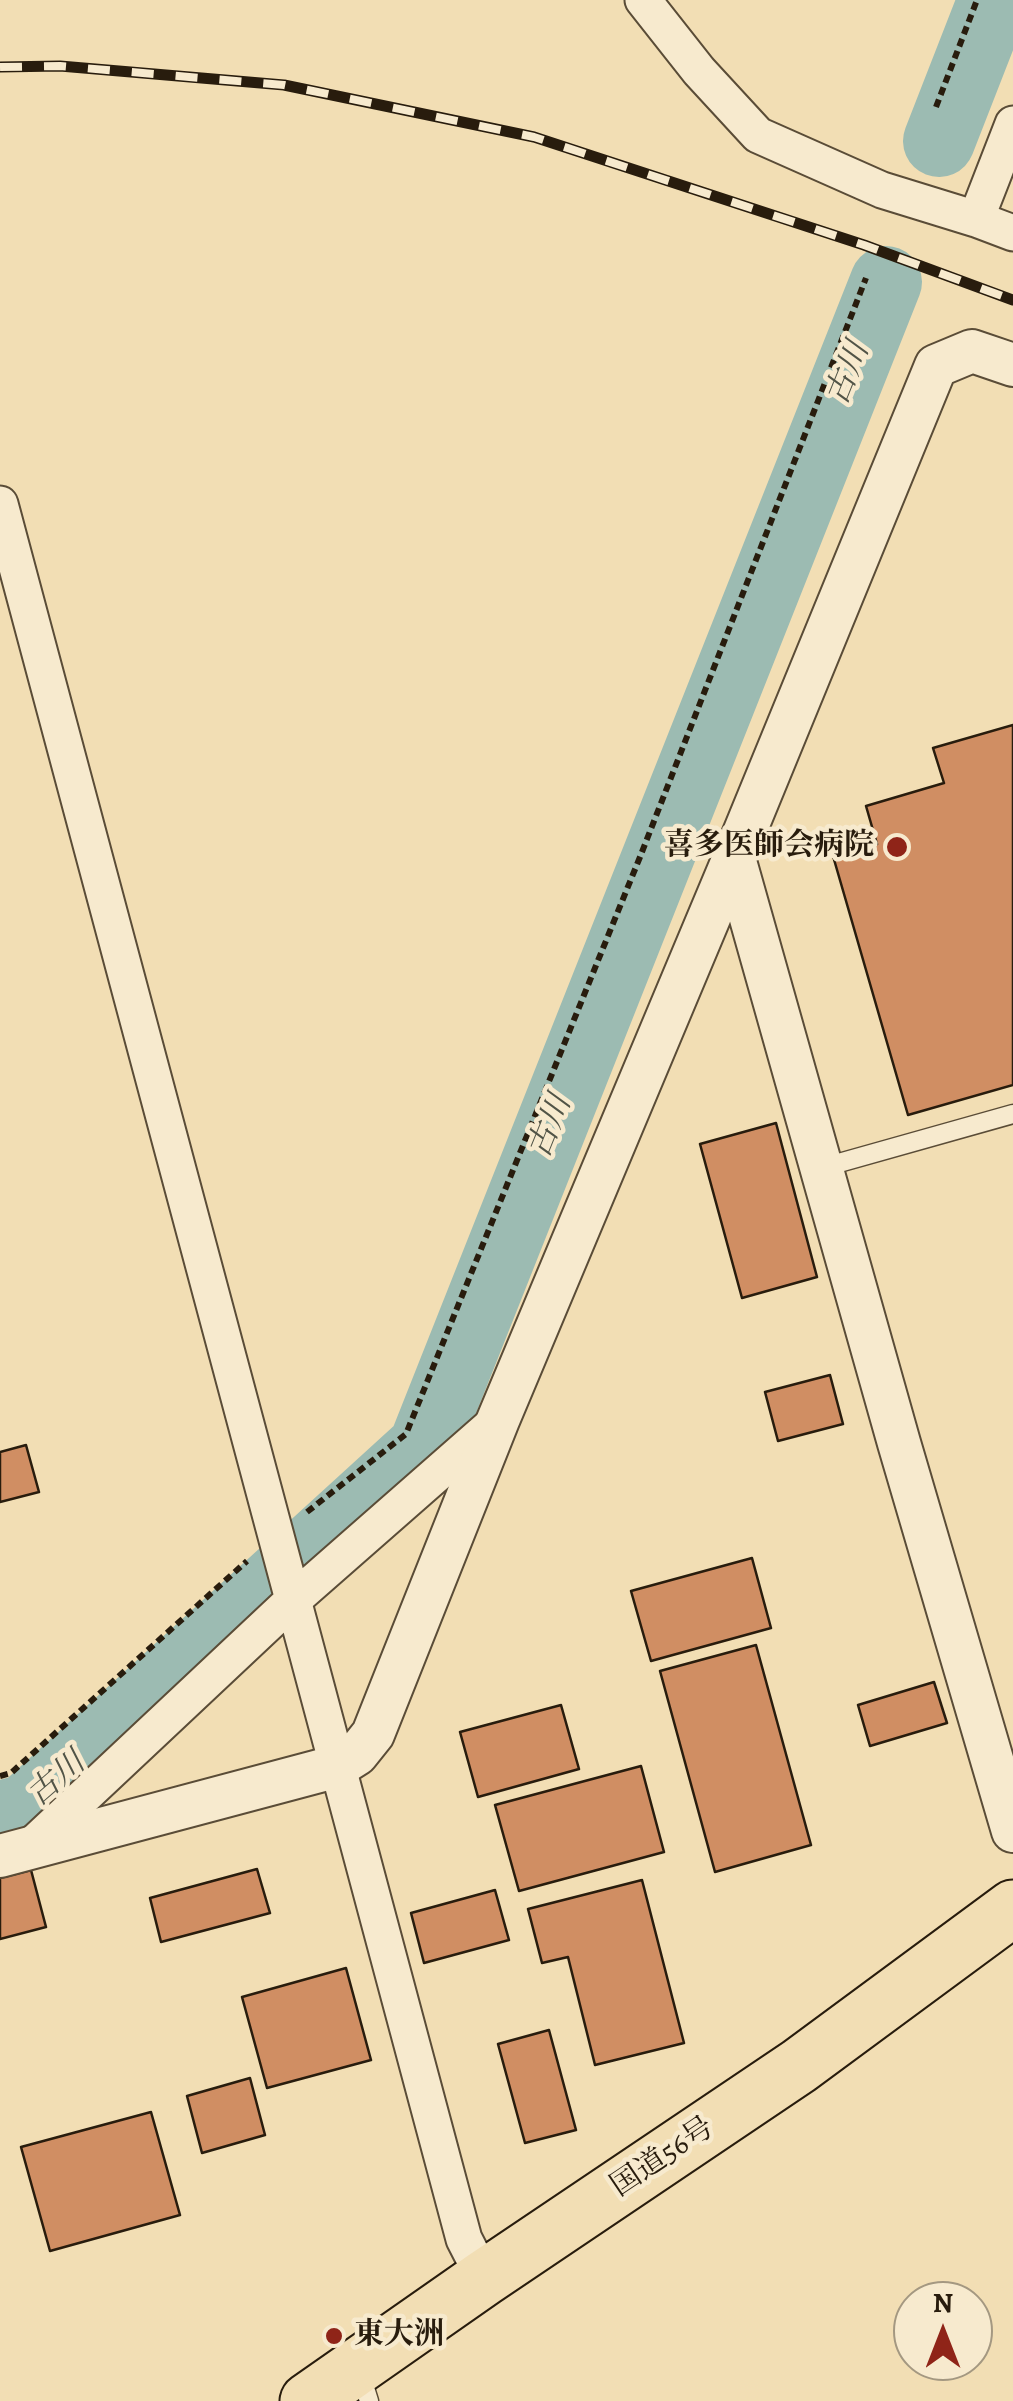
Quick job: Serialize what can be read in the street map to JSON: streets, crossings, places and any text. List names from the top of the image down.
{
  "streets": {
    "highway": ["国道56号"]
  },
  "water": ["古川"],
  "places": ["喜多医師会病院", "東大洲"],
  "north": "top"
}
